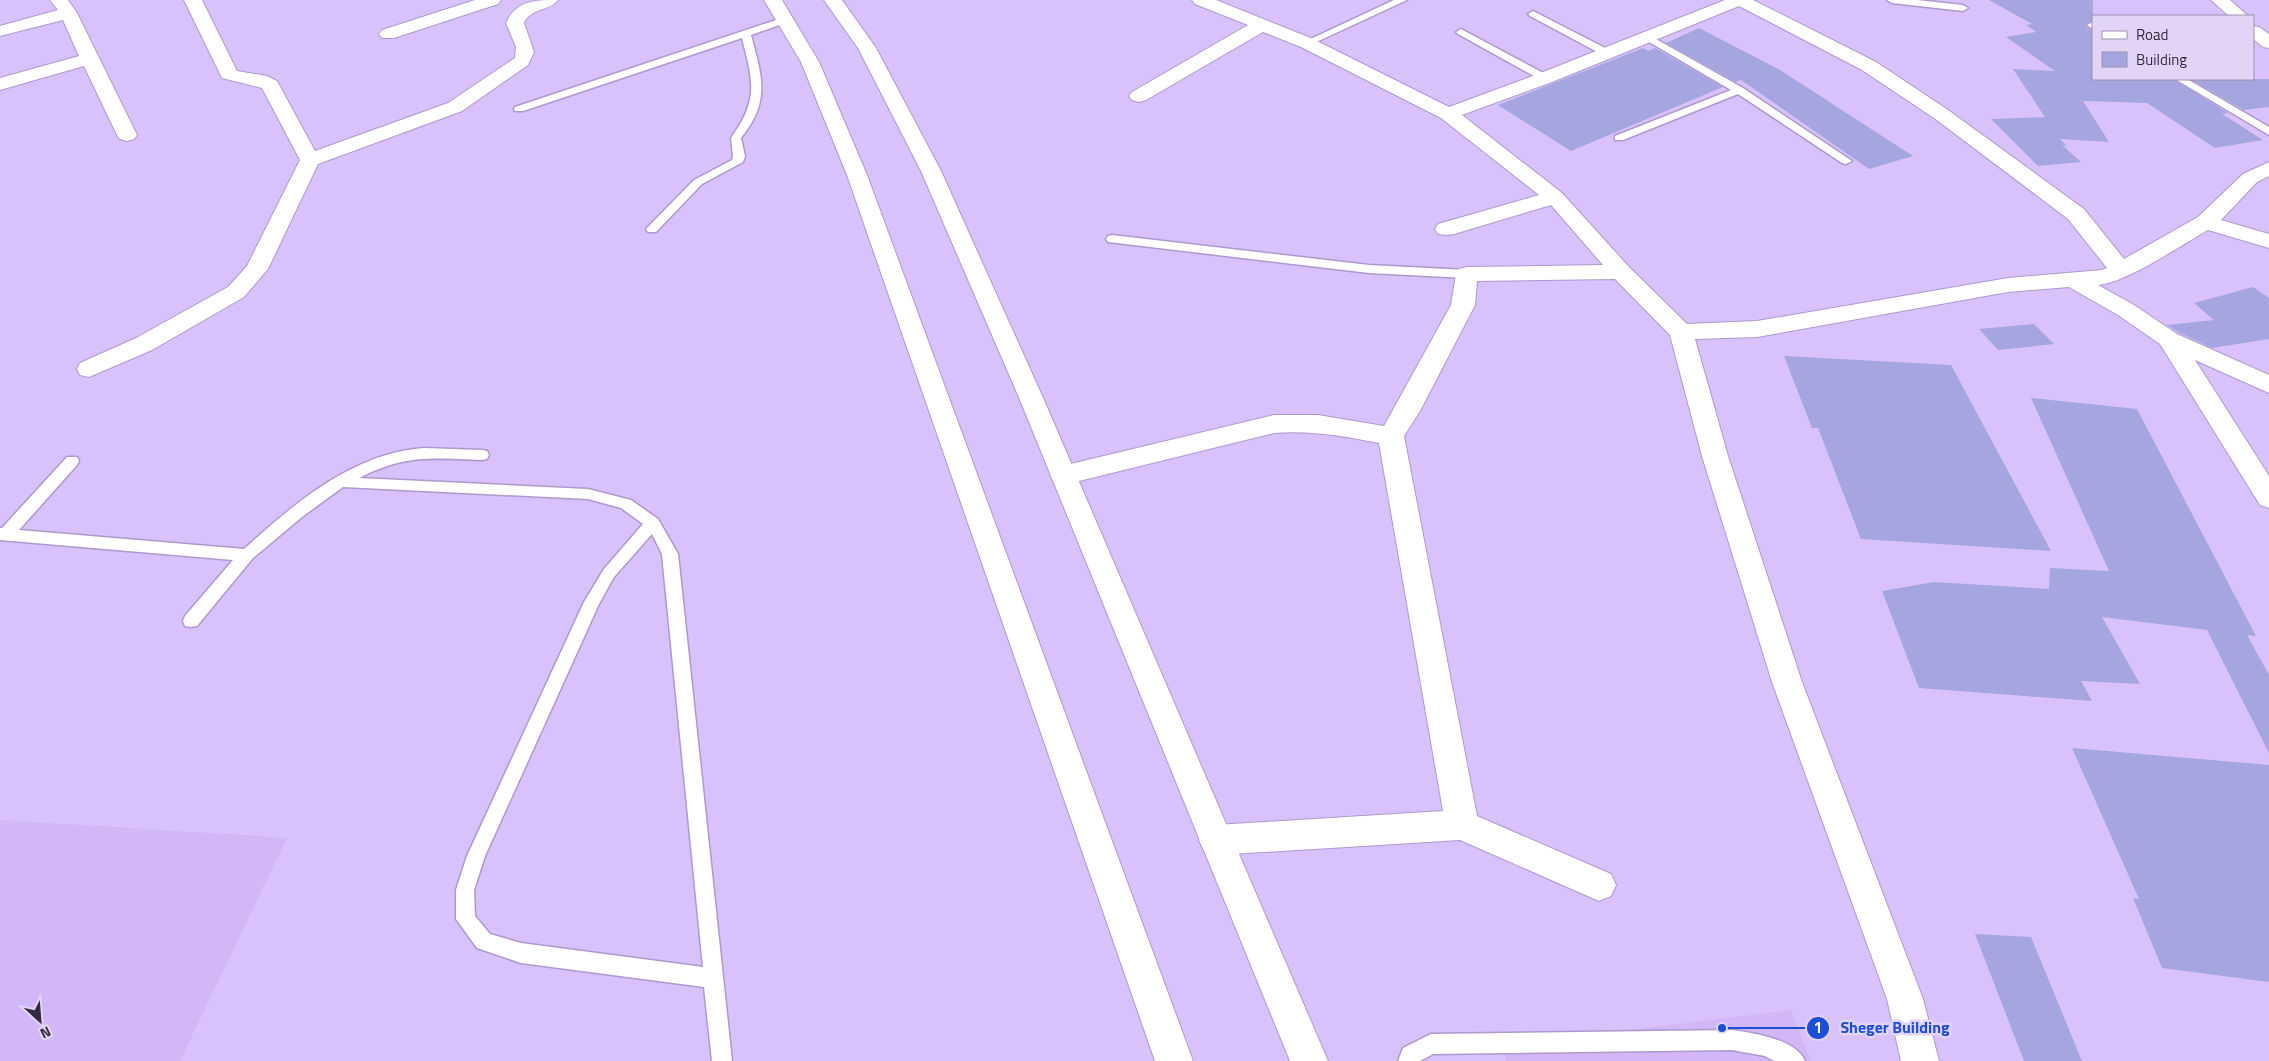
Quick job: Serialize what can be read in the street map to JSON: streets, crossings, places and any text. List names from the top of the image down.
{
  "places": ["Sheger Building"],
  "legend": ["Road", "Building"],
  "north": "bottom right"
}
